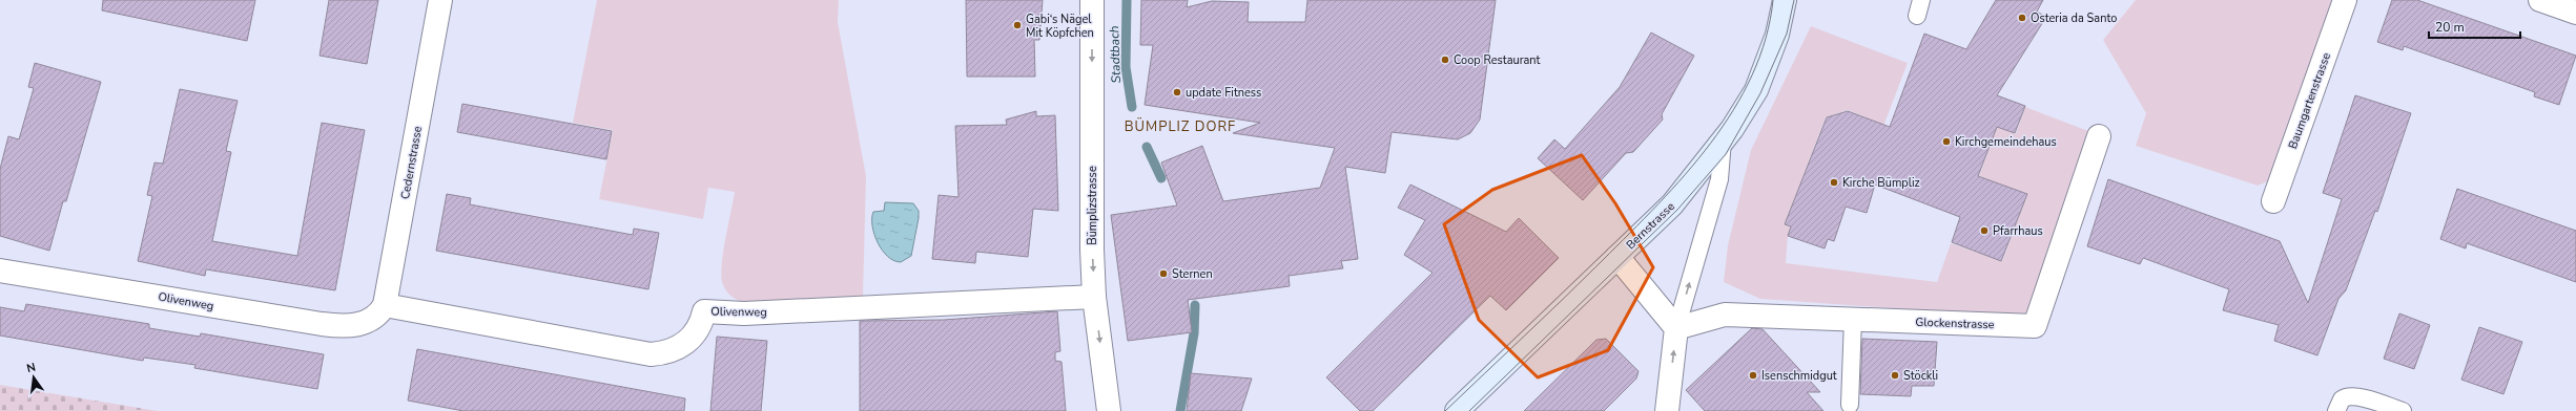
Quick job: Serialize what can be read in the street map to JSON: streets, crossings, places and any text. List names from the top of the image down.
{
  "streets": {
    "street": [
      "Baumgartenstrasse",
      "Cedernstrasse",
      "Bümplizstrasse",
      "Bernstrasse",
      "Olivenweg",
      "Glockenstrasse"
    ]
  },
  "crossings": [
    ["Cedernstrasse", "Olivenweg"],
    ["Bümplizstrasse", "Olivenweg"]
  ],
  "one_way": ["Bümplizstrasse"],
  "districts": ["BÜMPLIZ DORF"],
  "water": ["Stadtbach"],
  "places": [
    "Osteria da Santo",
    "Gabi‘s Nägel Mit Köpfchen",
    "Coop Restaurant",
    "update Fitness",
    "Kirchgemeindehaus",
    "Kirche Bümpliz",
    "Pfarrhaus",
    "Sternen",
    "Isenschmidgut",
    "Stöckli"
  ],
  "scale_bar": "20 m",
  "north": "top"
}
